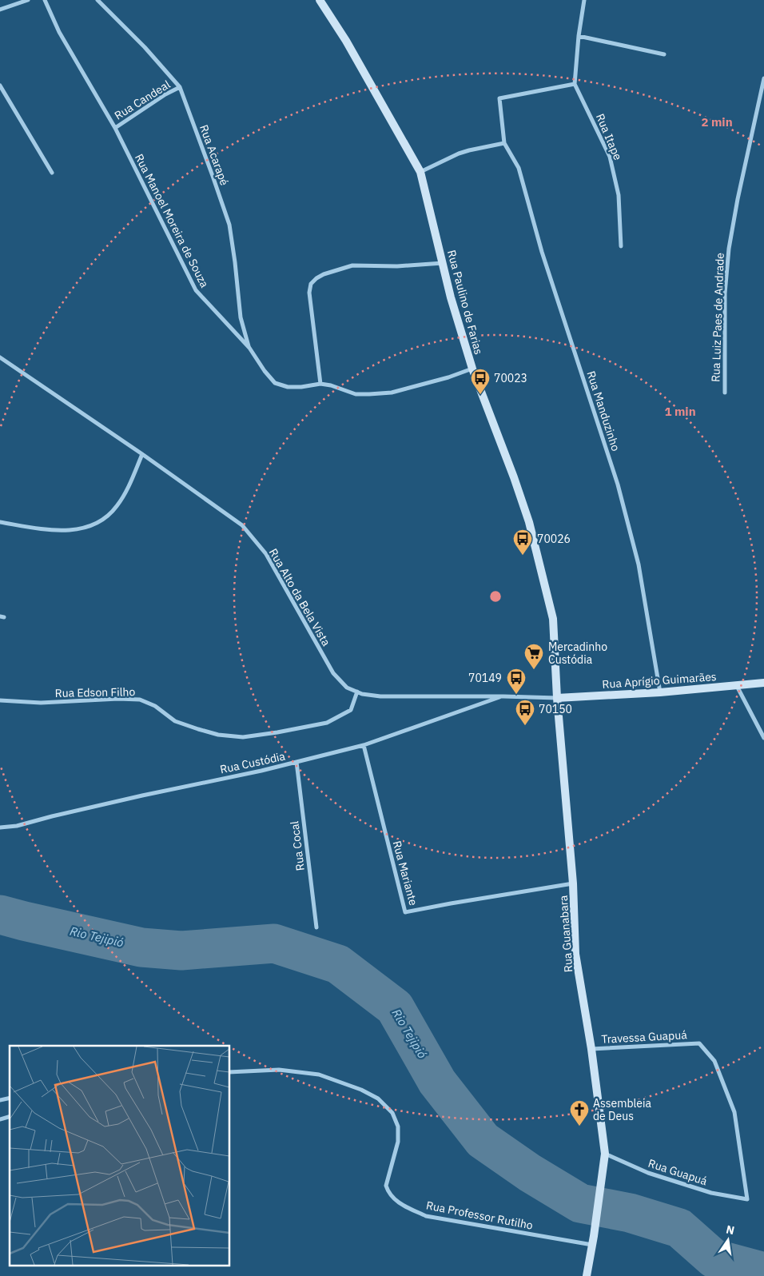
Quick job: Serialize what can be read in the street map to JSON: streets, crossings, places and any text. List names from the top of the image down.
{
  "streets": {
    "street": [
      "Rua Candeal",
      "Rua Itape",
      "Rua Acarapé",
      "Rua Manoel Moreira de Souza",
      "Rua Paulino de Farias",
      "Rua Luiz Paes de Andrade",
      "Rua Manduzinho",
      "Rua Alto da Bela Vista",
      "Rua Aprígio Guimarães",
      "Rua Edson Filho",
      "Rua Custódia",
      "Rua Cocal",
      "Rua Mariante",
      "Rua Guanabara",
      "Travessa Guapuá",
      "Rua Guapuá",
      "Rua Professor Rutilho"
    ]
  },
  "crossings": [
    ["Rua Candeal", "Rua Acarapé"],
    ["Rua Candeal", "Rua Manoel Moreira de Souza"],
    ["Rua Acarapé", "Rua Manoel Moreira de Souza"],
    ["Rua Manoel Moreira de Souza", "Rua Paulino de Farias"],
    ["Rua Paulino de Farias", "Rua Alto da Bela Vista"],
    ["Rua Paulino de Farias", "Rua Aprígio Guimarães"],
    ["Rua Paulino de Farias", "Rua Guanabara"],
    ["Rua Manduzinho", "Rua Aprígio Guimarães"],
    ["Rua Alto da Bela Vista", "Rua Aprígio Guimarães"],
    ["Rua Alto da Bela Vista", "Rua Edson Filho"],
    ["Rua Alto da Bela Vista", "Rua Custódia"],
    ["Rua Alto da Bela Vista", "Rua Guanabara"],
    ["Rua Aprígio Guimarães", "Rua Guanabara"],
    ["Rua Custódia", "Rua Cocal"],
    ["Rua Custódia", "Rua Mariante"],
    ["Rua Mariante", "Rua Guanabara"],
    ["Rua Guanabara", "Travessa Guapuá"],
    ["Rua Guanabara", "Rua Guapuá"],
    ["Rua Guanabara", "Rua Professor Rutilho"],
    ["Travessa Guapuá", "Rua Guapuá"]
  ],
  "water": ["Rio Tejipió"],
  "places": {
    "bus stop": [
      "70023",
      "70026",
      "70149",
      "70150"
    ],
    "supermarket": ["Mercadinho Custódia"],
    "church": ["Assembleia de Deus"]
  },
  "north": "top",
  "rings": ["2 min", "1 min"]
}
